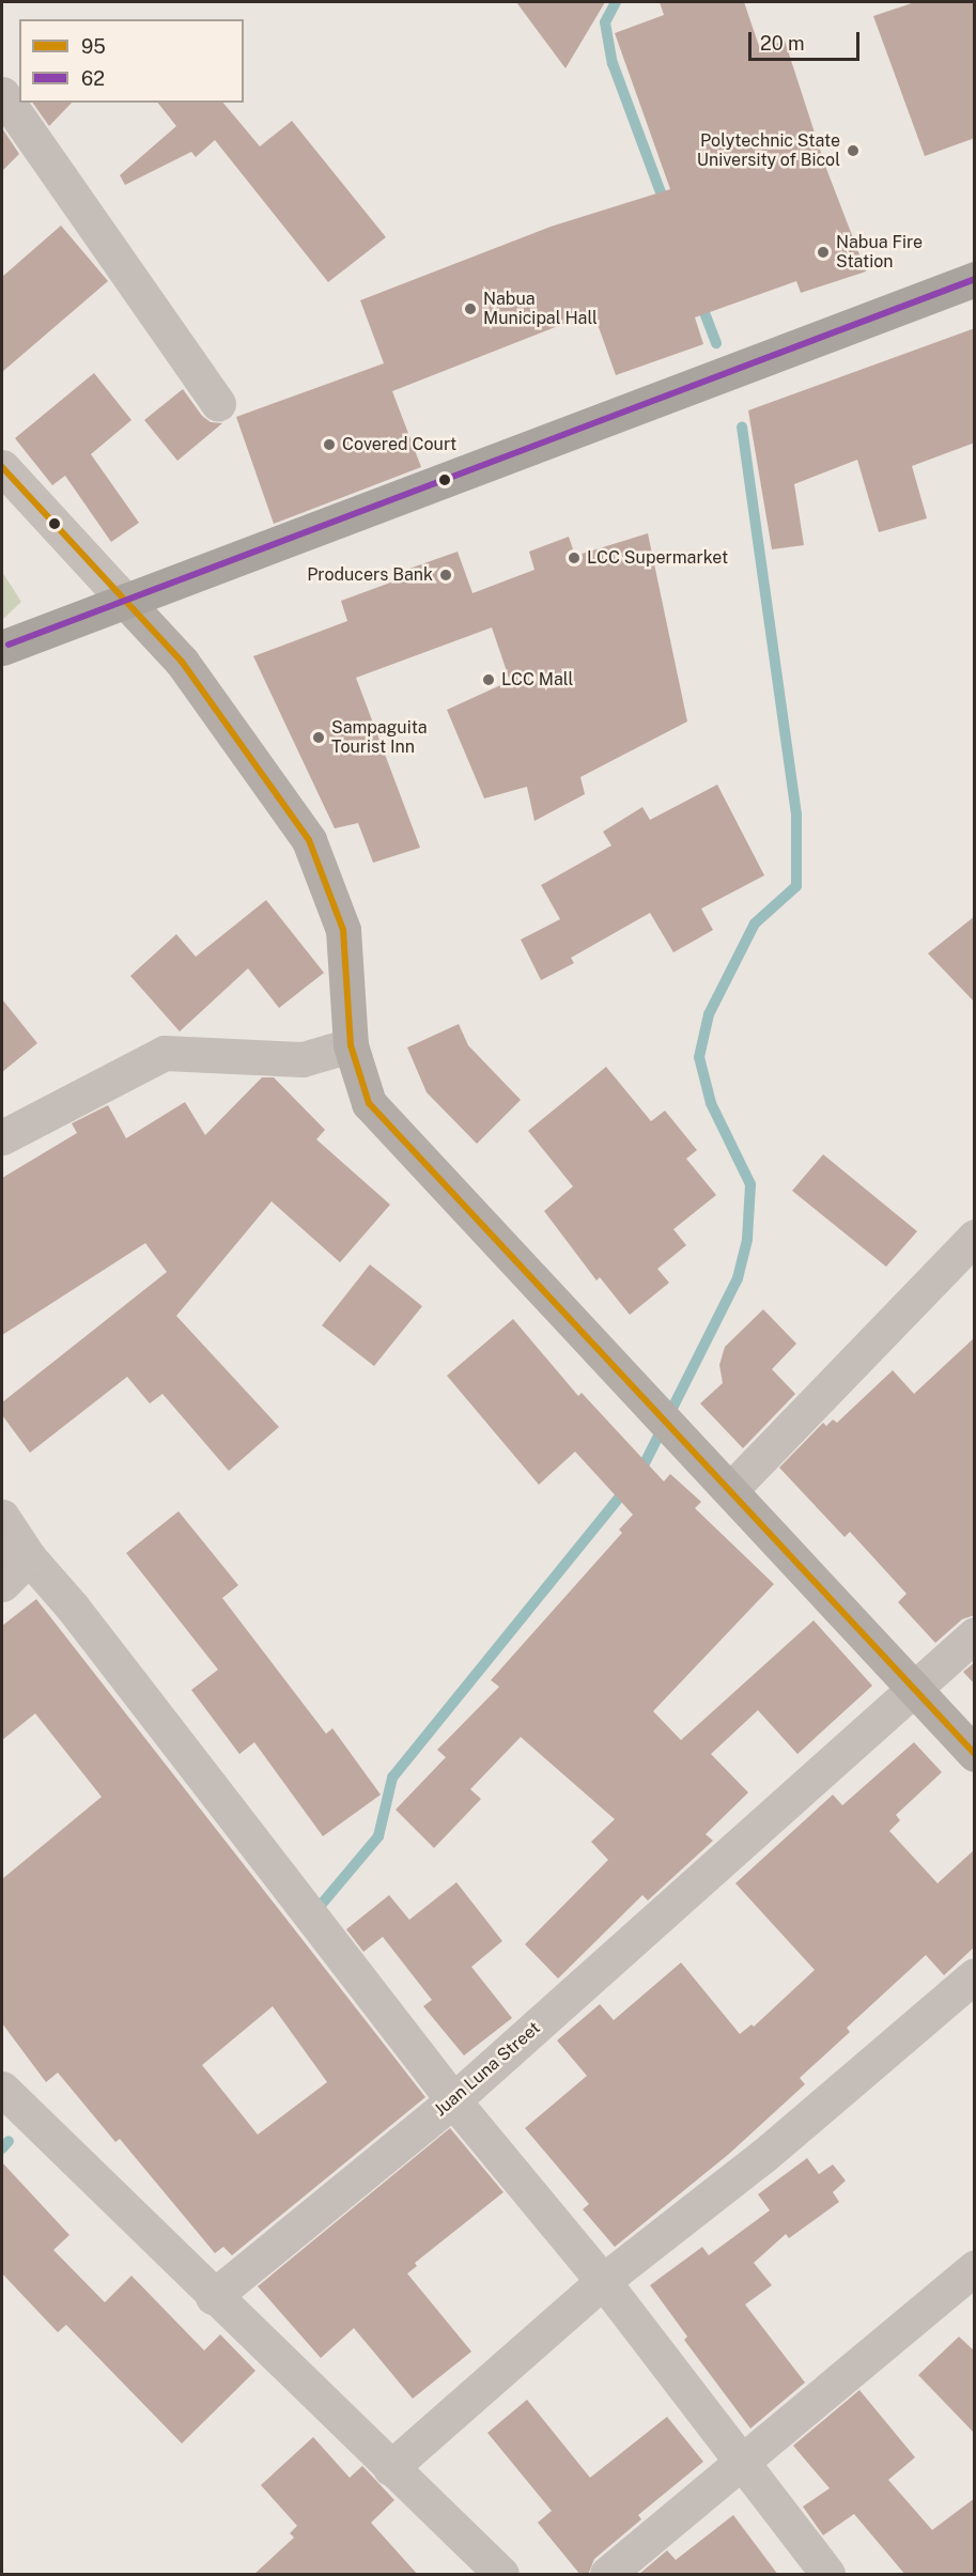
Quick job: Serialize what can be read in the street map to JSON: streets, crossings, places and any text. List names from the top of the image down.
{
  "streets": {
    "street": ["Juan Luna Street"]
  },
  "places": [
    "Polytechnic State University of Bicol",
    "Nabua Fire Station",
    "Nabua Municipal Hall",
    "Covered Court",
    "LCC Supermarket",
    "Producers Bank",
    "LCC Mall",
    "Sampaguita Tourist Inn"
  ],
  "lines": ["transit line 62", "transit line 95"],
  "legend": ["95", "62"],
  "scale_bar": "20 m"
}
